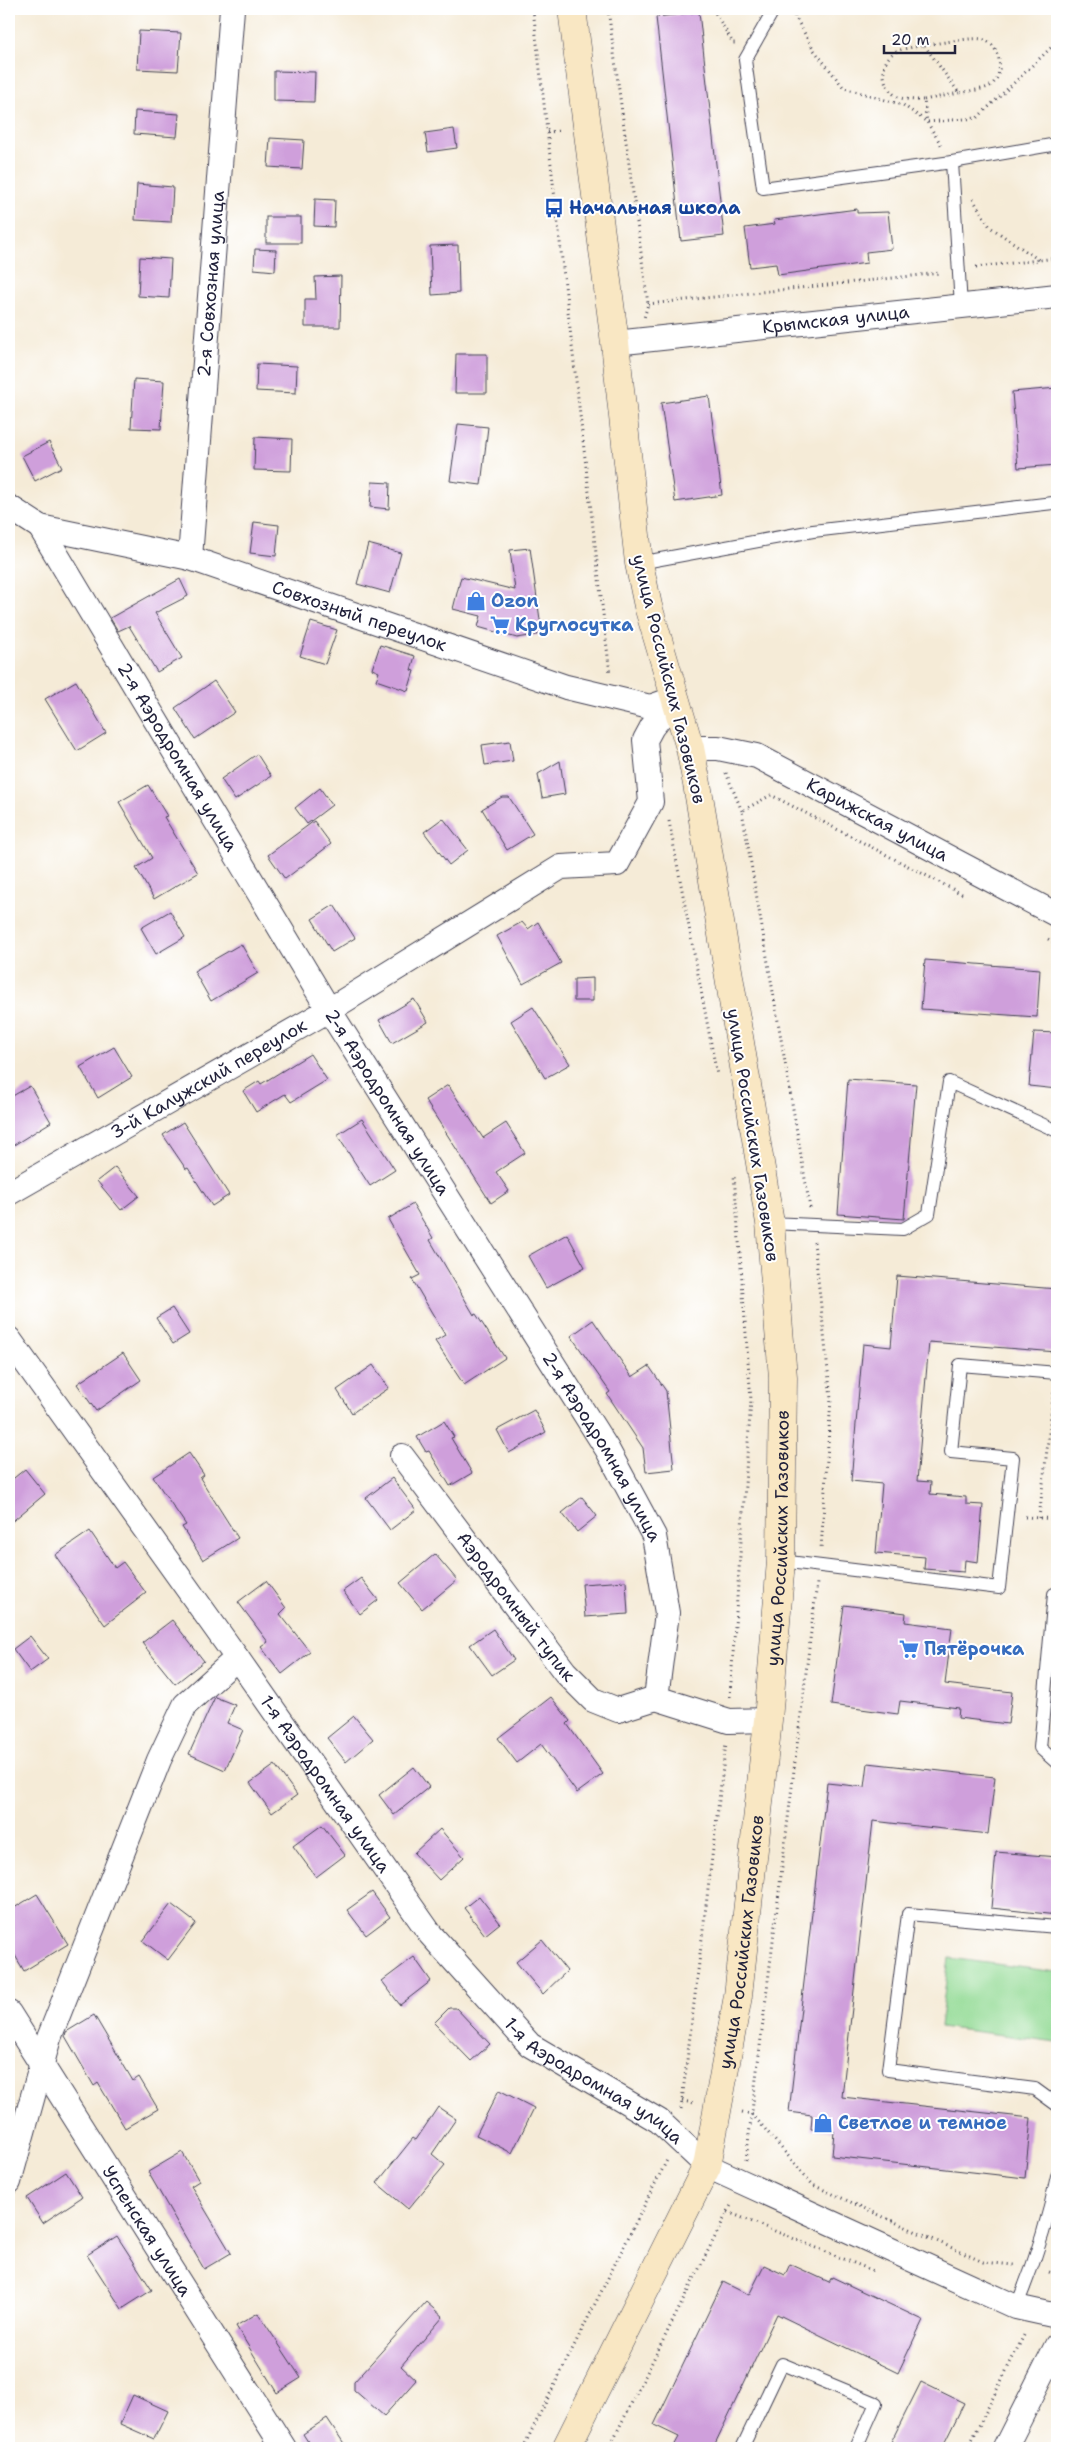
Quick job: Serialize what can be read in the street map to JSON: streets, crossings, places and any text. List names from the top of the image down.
{
  "streets": {
    "main road": ["улица Российских Газовиков"],
    "street": [
      "2-я Совхозная улица",
      "Крымская улица",
      "Совхозный переулок",
      "2-я Аэродромная улица",
      "Карижская улица",
      "3-й Калужский переулок",
      "Аэродромный тупик",
      "1-я Аэродромная улица",
      "Успенская улица"
    ]
  },
  "crossings": [
    ["2-я Совхозная улица", "Совхозный переулок"],
    ["Крымская улица", "улица Российских Газовиков"],
    ["Совхозный переулок", "улица Российских Газовиков"],
    ["Совхозный переулок", "2-я Аэродромная улица"],
    ["Совхозный переулок", "3-й Калужский переулок"],
    ["улица Российских Газовиков", "Карижская улица"],
    ["улица Российских Газовиков", "3-й Калужский переулок"],
    ["улица Российских Газовиков", "1-я Аэродромная улица"],
    ["2-я Аэродромная улица", "3-й Калужский переулок"],
    ["2-я Аэродромная улица", "Аэродромный тупик"]
  ],
  "places": {
    "bus stop": ["Начальная школа"],
    "shop": ["Ozon", "Светлое и темное"],
    "supermarket": ["Круглосутка", "Пятёрочка"]
  },
  "scale_bar": "20 m"
}
